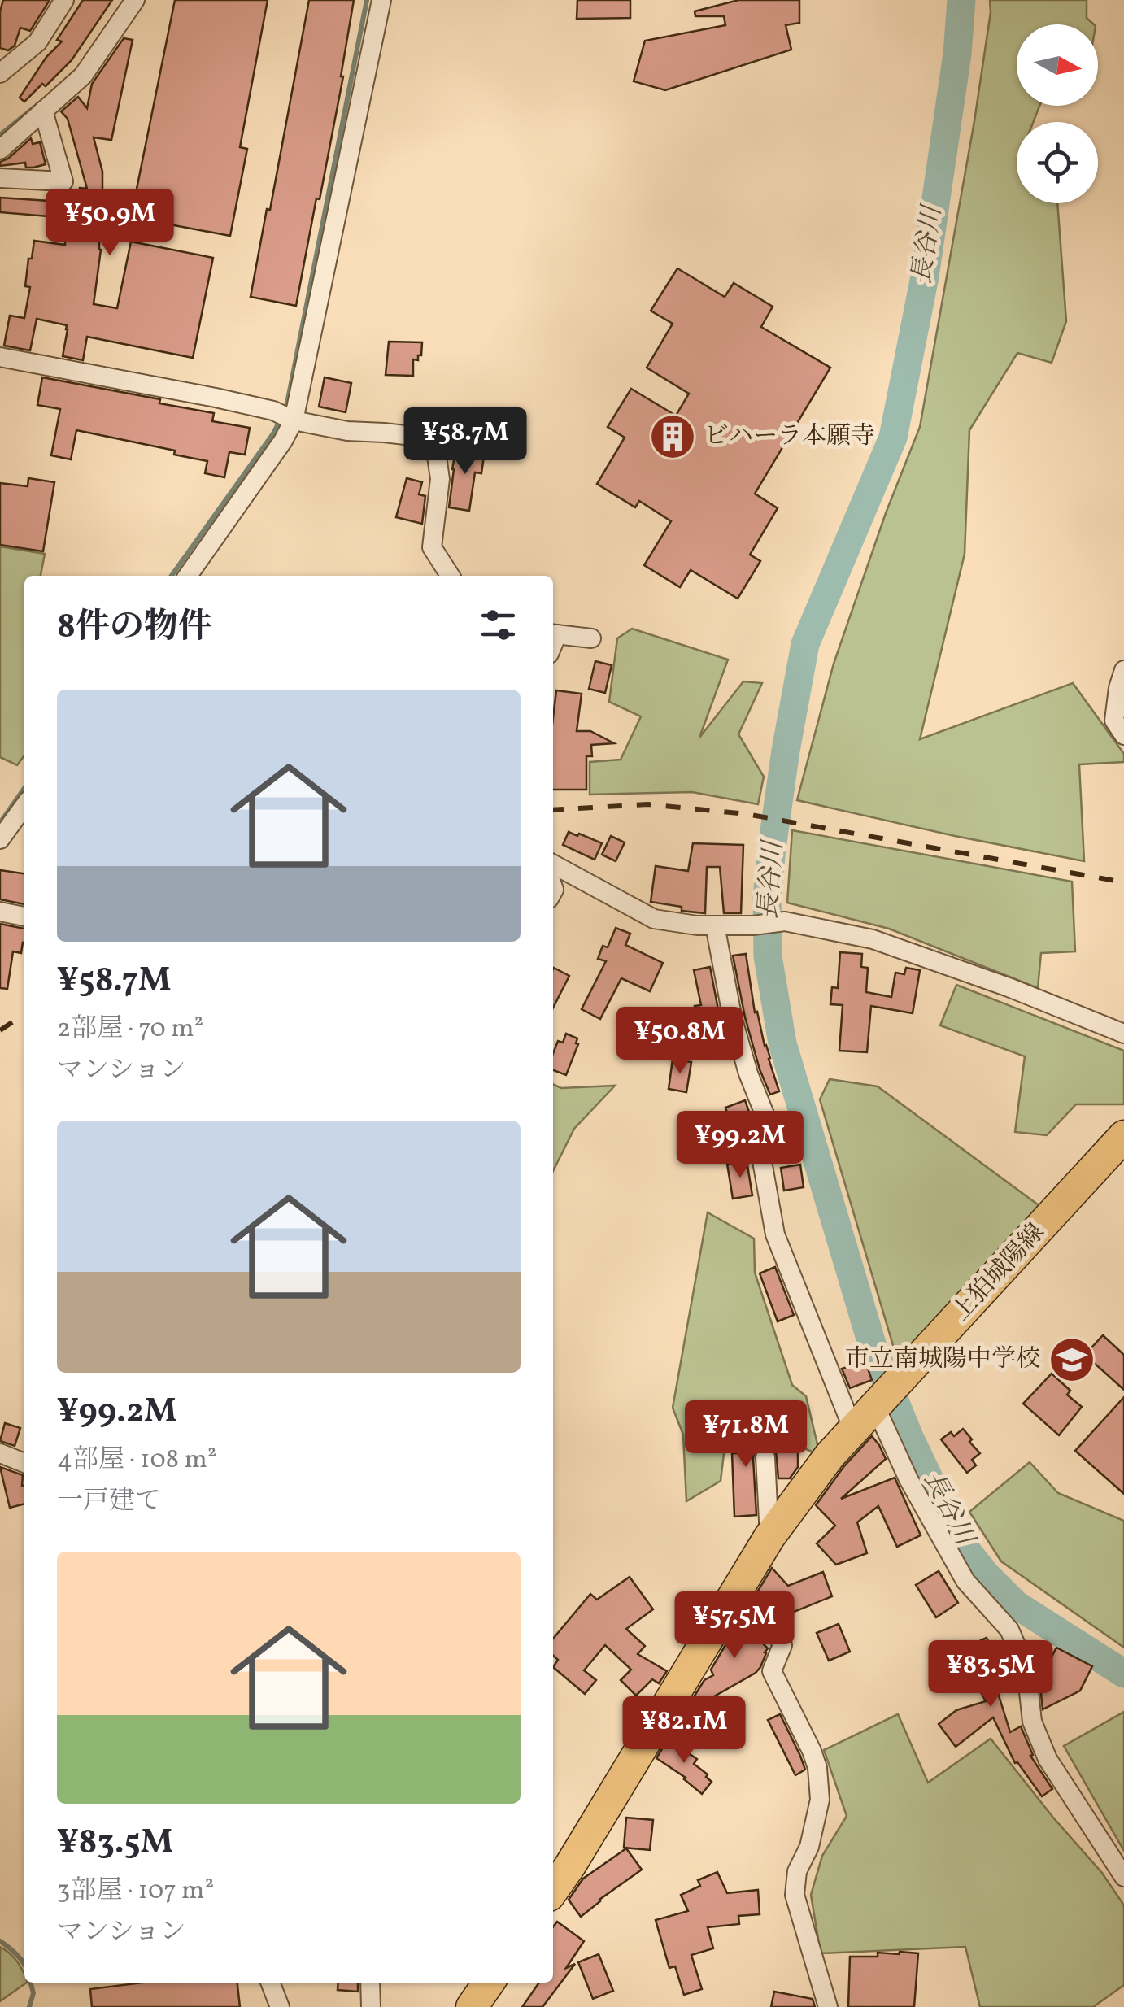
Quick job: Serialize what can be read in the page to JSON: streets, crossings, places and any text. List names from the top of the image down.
{
  "streets": {
    "main road": ["上狛城陽線"]
  },
  "water": ["長谷川"],
  "places": {
    "building": ["ビハーラ本願寺"],
    "school or university": ["市立南城陽中学校"]
  },
  "north": "right",
  "page": {
    "price": [
      "¥50.9M",
      "¥58.7M",
      "¥50.8M",
      "¥99.2M",
      "¥71.8M",
      "¥57.5M",
      "¥83.5M",
      "¥82.1M"
    ],
    "heading": "8件の物件",
    "list": [
      {
        "name": "¥58.7M",
        "note": "2部屋 · 70 m² · マンション"
      },
      {
        "name": "¥99.2M",
        "note": "4部屋 · 108 m² · 一戸建て"
      },
      {
        "name": "¥83.5M",
        "note": "3部屋 · 107 m² · マンション"
      }
    ]
  }
}
